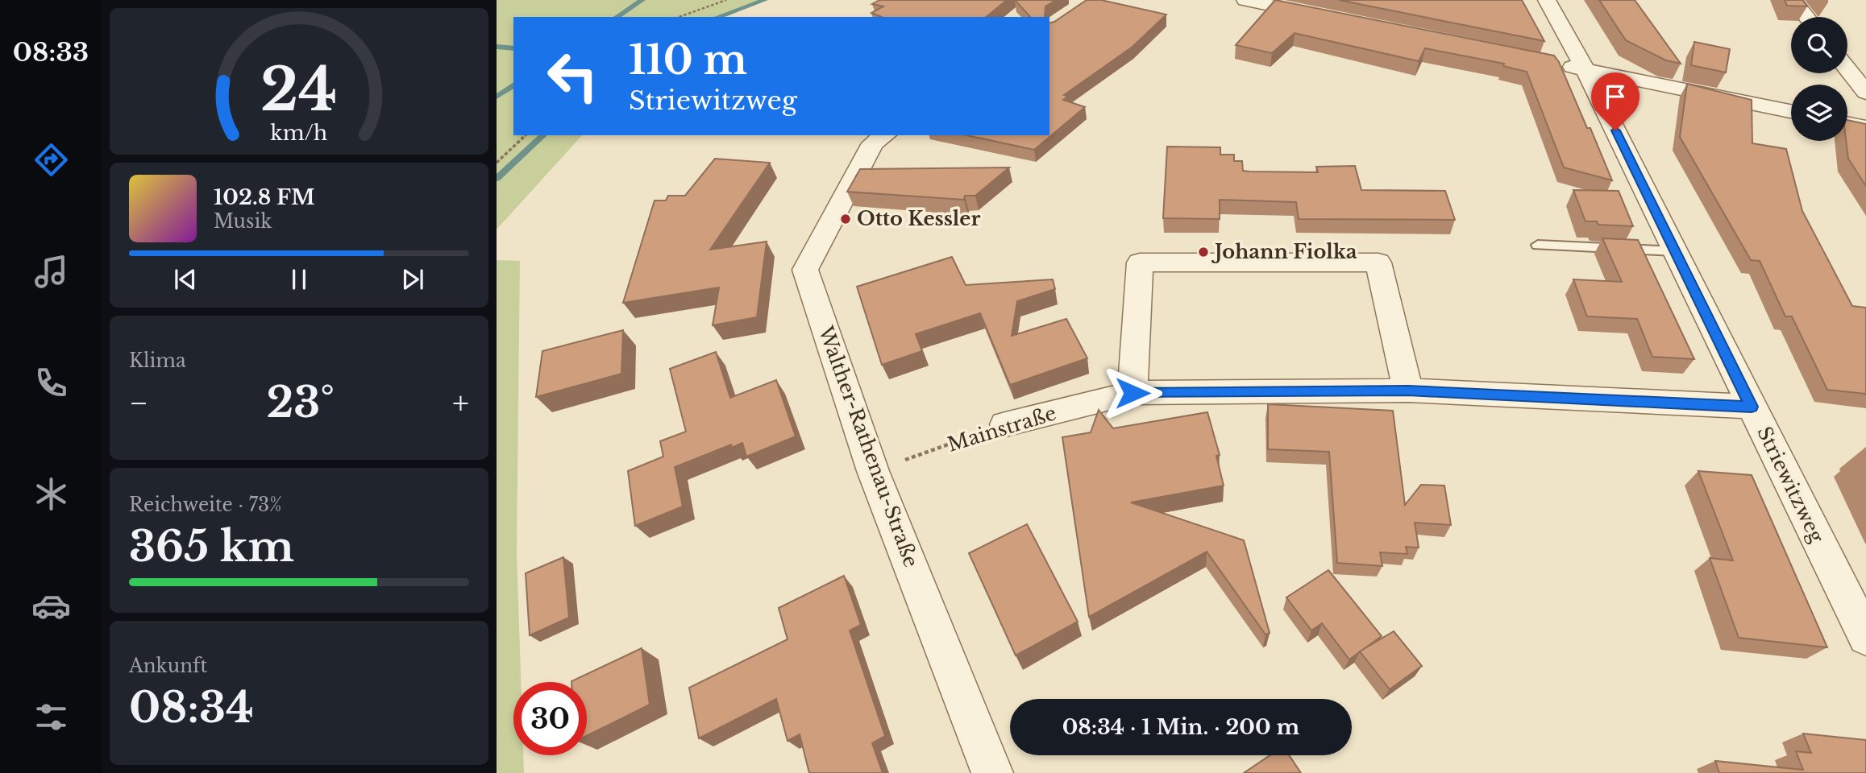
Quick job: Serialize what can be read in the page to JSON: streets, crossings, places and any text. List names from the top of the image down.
{
  "streets": {
    "street": ["Mainstraße", "Walther-Rathenau-Straße", "Striewitzweg"]
  },
  "crossings": [
    ["Mainstraße", "Walther-Rathenau-Straße"],
    ["Mainstraße", "Striewitzweg"]
  ],
  "places": ["Otto Kessler", "Johann Fiolka"],
  "page": {
    "tabs": "08:33",
    "turn": ["110 m", "Striewitzweg"],
    "song": ["102.8 FM", "Musik"],
    "tile": [
      "Klima",
      ["Reichweite · 73%", "365 km"],
      ["Ankunft", "08:34"]
    ],
    "heat": ["−", "23°", "+"],
    "limit": "30",
    "trip": "08:34 · 1 Min. · 200 m",
    "gauge": ["24", "km/h"]
  }
}
